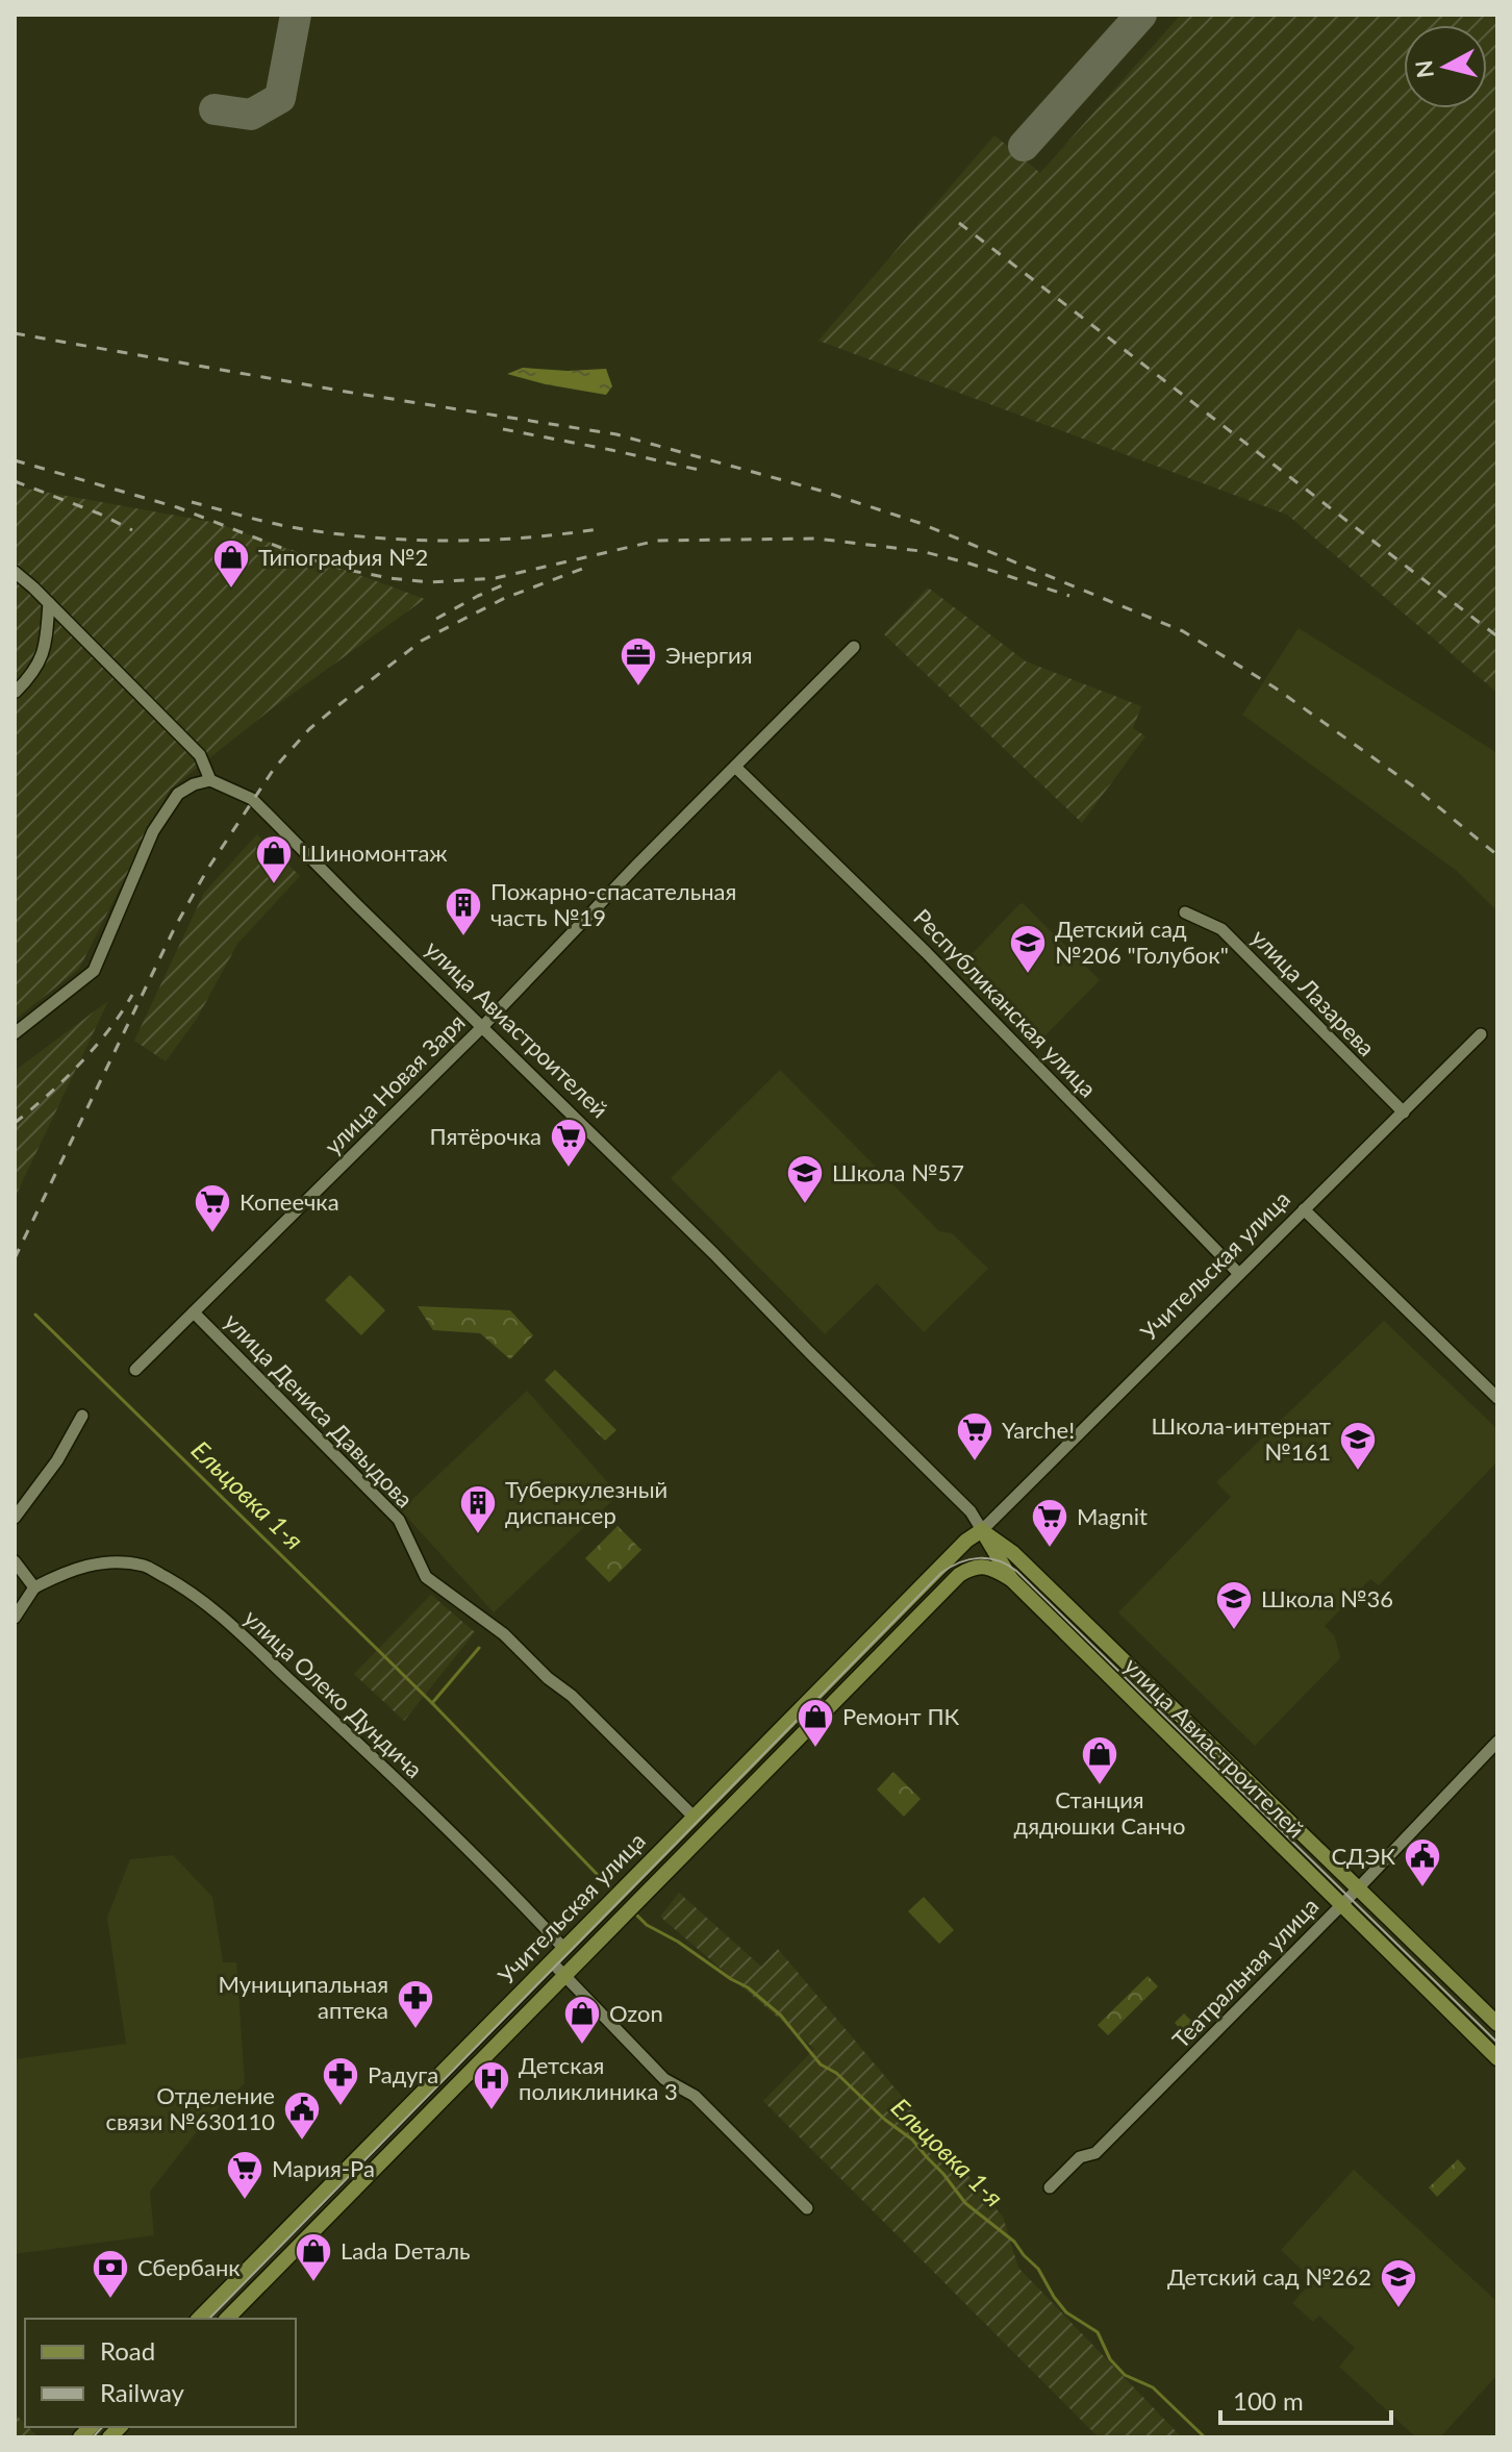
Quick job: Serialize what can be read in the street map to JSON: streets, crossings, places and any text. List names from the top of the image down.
{
  "streets": {
    "main road": ["улица Авиастроителей", "Учительская улица"],
    "street": [
      "улица Лазарева",
      "Республиканская улица",
      "улица Новая Заря",
      "улица Дениса Давыдова",
      "улица Олеко Дундича",
      "Театральная улица"
    ]
  },
  "crossings": [
    ["улица Лазарева", "Учительская улица"],
    ["Республиканская улица", "улица Новая Заря"],
    ["Республиканская улица", "Учительская улица"],
    ["улица Авиастроителей", "улица Новая Заря"],
    ["улица Авиастроителей", "Учительская улица"],
    ["улица Авиастроителей", "Театральная улица"],
    ["улица Новая Заря", "улица Дениса Давыдова"],
    ["Учительская улица", "улица Дениса Давыдова"],
    ["Учительская улица", "улица Олеко Дундича"]
  ],
  "water": ["Ельцовка 1-я"],
  "places": {
    "shop": [
      "Типография №2",
      "Шиномонтаж",
      "Ремонт ПК",
      "Станция дядюшки Санчо",
      "Ozon",
      "Lada Dеталь"
    ],
    "office": ["Энергия"],
    "building": ["Пожарно-спасательная часть №19", "Туберкулезный диспансер"],
    "school or university": [
      "Детский сад №206 \"Голубок\"",
      "Школа №57",
      "Школа-интернат №161",
      "Школа №36",
      "Детский сад №262"
    ],
    "supermarket": [
      "Пятёрочка",
      "Копеечка",
      "Yarche!",
      "Magnit",
      "Мария-Ра"
    ],
    "public building": ["СДЭК", "Отделение связи №630110"],
    "pharmacy": ["Муниципальная аптека", "Радуга"],
    "hospital": ["Детская поликлиника 3"],
    "bank": ["Сбербанк"]
  },
  "legend": ["Road", "Railway"],
  "scale_bar": "100 m",
  "north": "left"
}
